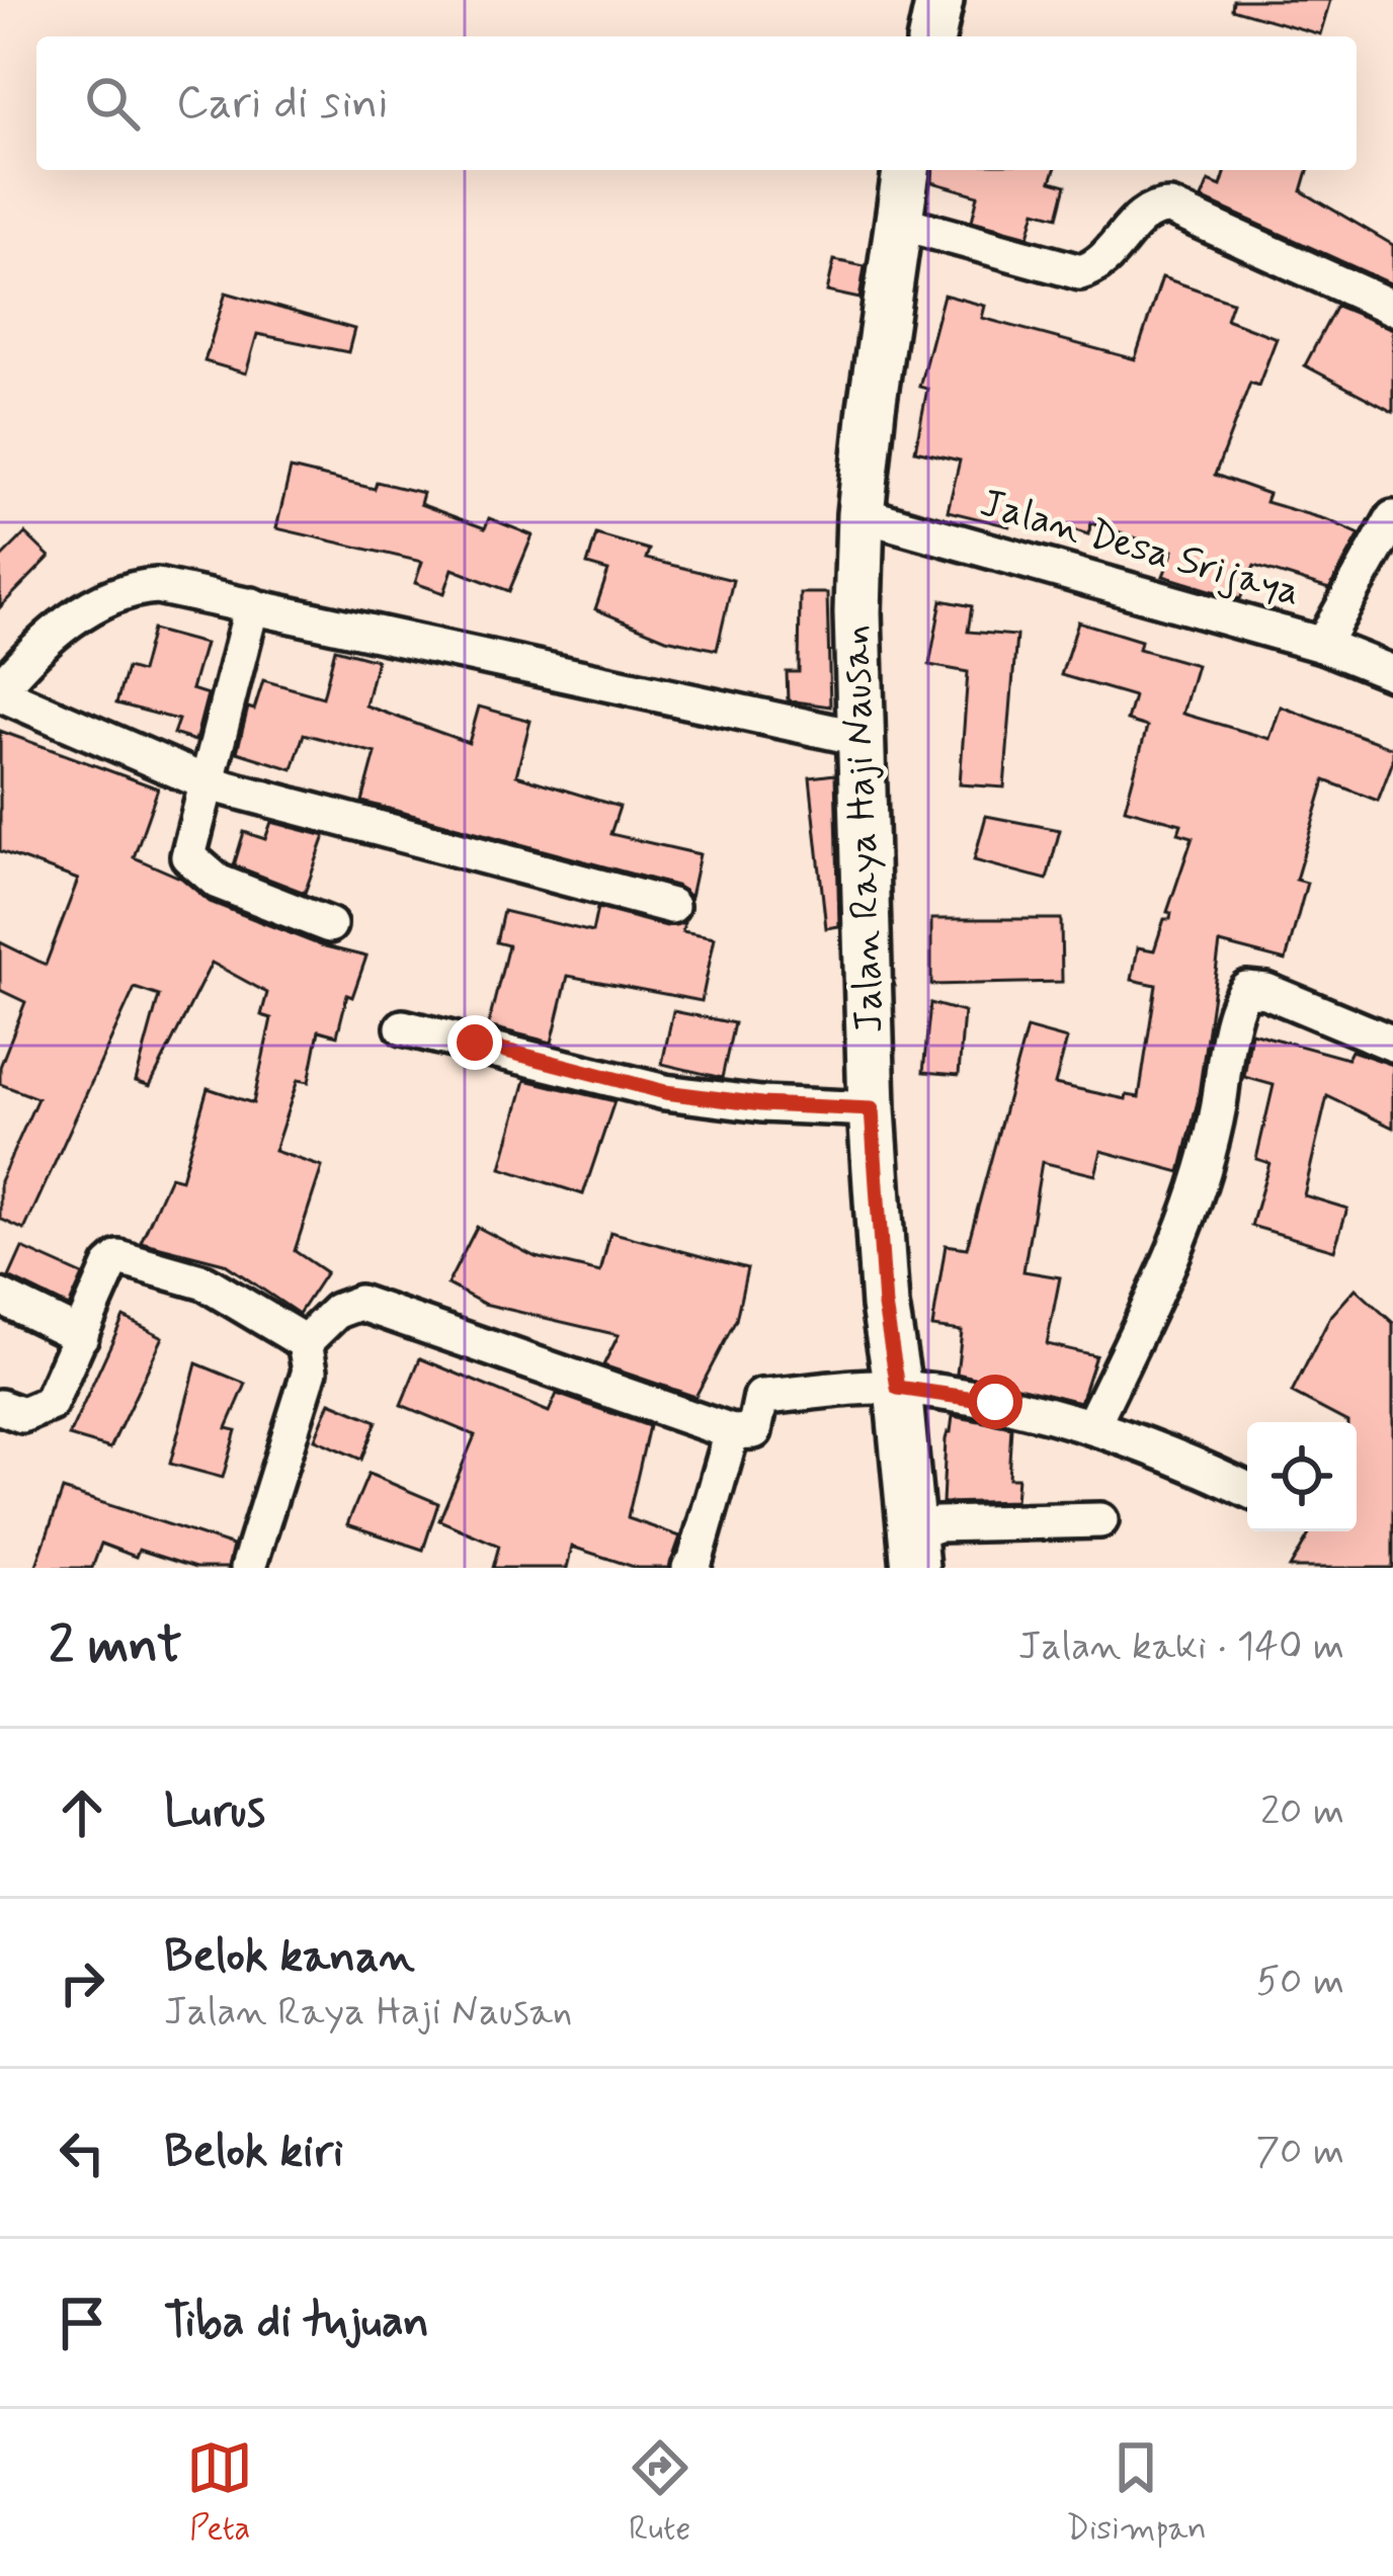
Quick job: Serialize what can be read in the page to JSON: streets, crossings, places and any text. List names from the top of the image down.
{
  "streets": {
    "street": ["Jalan Desa Srijaya", "Jalan Raya Haji Nausan"]
  },
  "crossings": [
    ["Jalan Desa Srijaya", "Jalan Raya Haji Nausan"]
  ],
  "page": {
    "search": "Cari di sini",
    "heading": ["2 mnt", "Jalan kaki · 140 m"],
    "list": [
      ["Lurus", "20 m"],
      ["Belok kanan", "Jalan Raya Haji Nausan", "50 m"],
      ["Belok kiri", "70 m"],
      "Tiba di tujuan"
    ],
    "nav": ["Peta", "Rute", "Disimpan"]
  }
}
